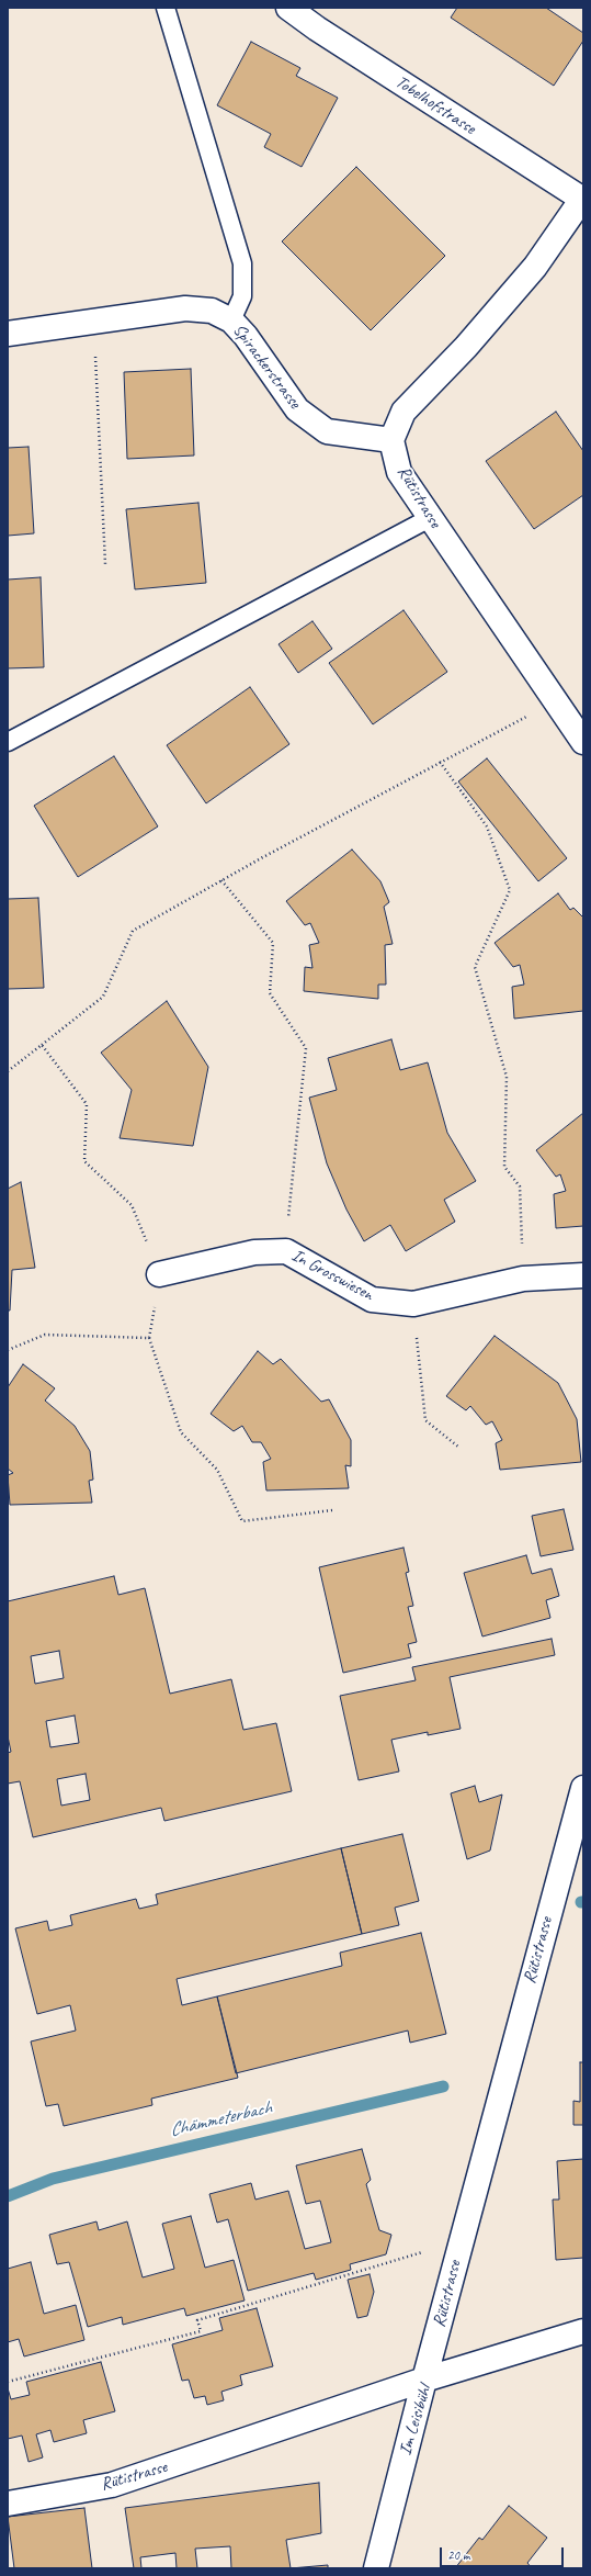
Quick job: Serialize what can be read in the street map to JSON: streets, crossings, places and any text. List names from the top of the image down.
{
  "streets": {
    "street": [
      "Tobelhofstrasse",
      "Spirackerstrasse",
      "Rütistrasse",
      "In Grosswiesen",
      "Im Leisibühl"
    ]
  },
  "crossings": [
    ["Spirackerstrasse", "Rütistrasse"],
    ["Rütistrasse", "Im Leisibühl"]
  ],
  "water": ["Chämmeterbach"],
  "scale_bar": "20 m"
}
